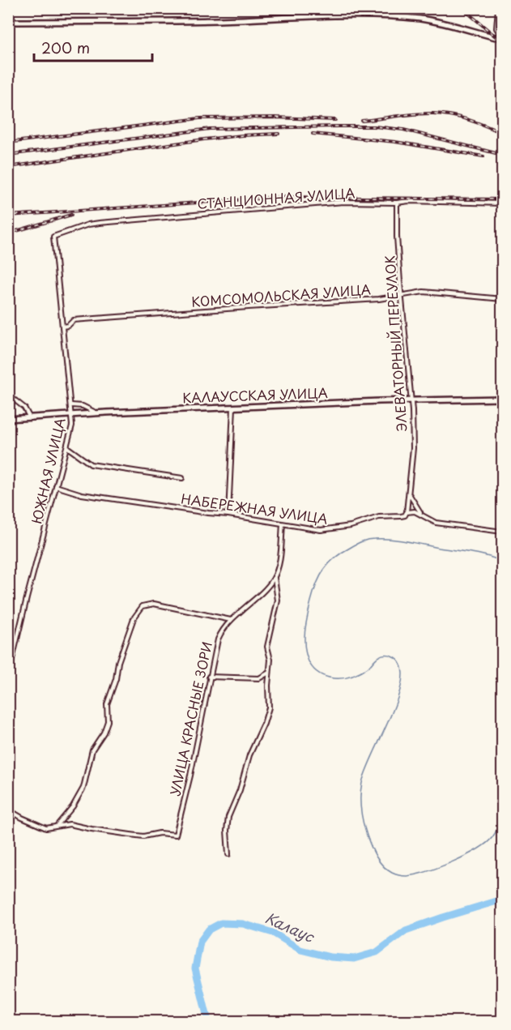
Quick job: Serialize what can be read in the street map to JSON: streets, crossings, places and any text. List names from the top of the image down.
{
  "streets": {
    "street": [
      "СТАНЦИОННАЯ УЛИЦА",
      "КОМСОМОЛЬСКАЯ УЛИЦА",
      "ЭЛЕВАТОРНЫЙ ПЕРЕУЛОК",
      "КАЛАУССКАЯ УЛИЦА",
      "ЮЖНАЯ УЛИЦА",
      "НАБЕРЕЖНАЯ УЛИЦА",
      "УЛИЦА КРАСНЫЕ ЗОРИ"
    ]
  },
  "crossings": [
    ["СТАНЦИОННАЯ УЛИЦА", "ЭЛЕВАТОРНЫЙ ПЕРЕУЛОК"],
    ["СТАНЦИОННАЯ УЛИЦА", "ЮЖНАЯ УЛИЦА"],
    ["КОМСОМОЛЬСКАЯ УЛИЦА", "ЭЛЕВАТОРНЫЙ ПЕРЕУЛОК"],
    ["КОМСОМОЛЬСКАЯ УЛИЦА", "ЮЖНАЯ УЛИЦА"],
    ["ЭЛЕВАТОРНЫЙ ПЕРЕУЛОК", "КАЛАУССКАЯ УЛИЦА"],
    ["ЭЛЕВАТОРНЫЙ ПЕРЕУЛОК", "НАБЕРЕЖНАЯ УЛИЦА"],
    ["КАЛАУССКАЯ УЛИЦА", "ЮЖНАЯ УЛИЦА"],
    ["ЮЖНАЯ УЛИЦА", "НАБЕРЕЖНАЯ УЛИЦА"],
    ["НАБЕРЕЖНАЯ УЛИЦА", "УЛИЦА КРАСНЫЕ ЗОРИ"]
  ],
  "water": ["Калаус"],
  "scale_bar": "200 m"
}
